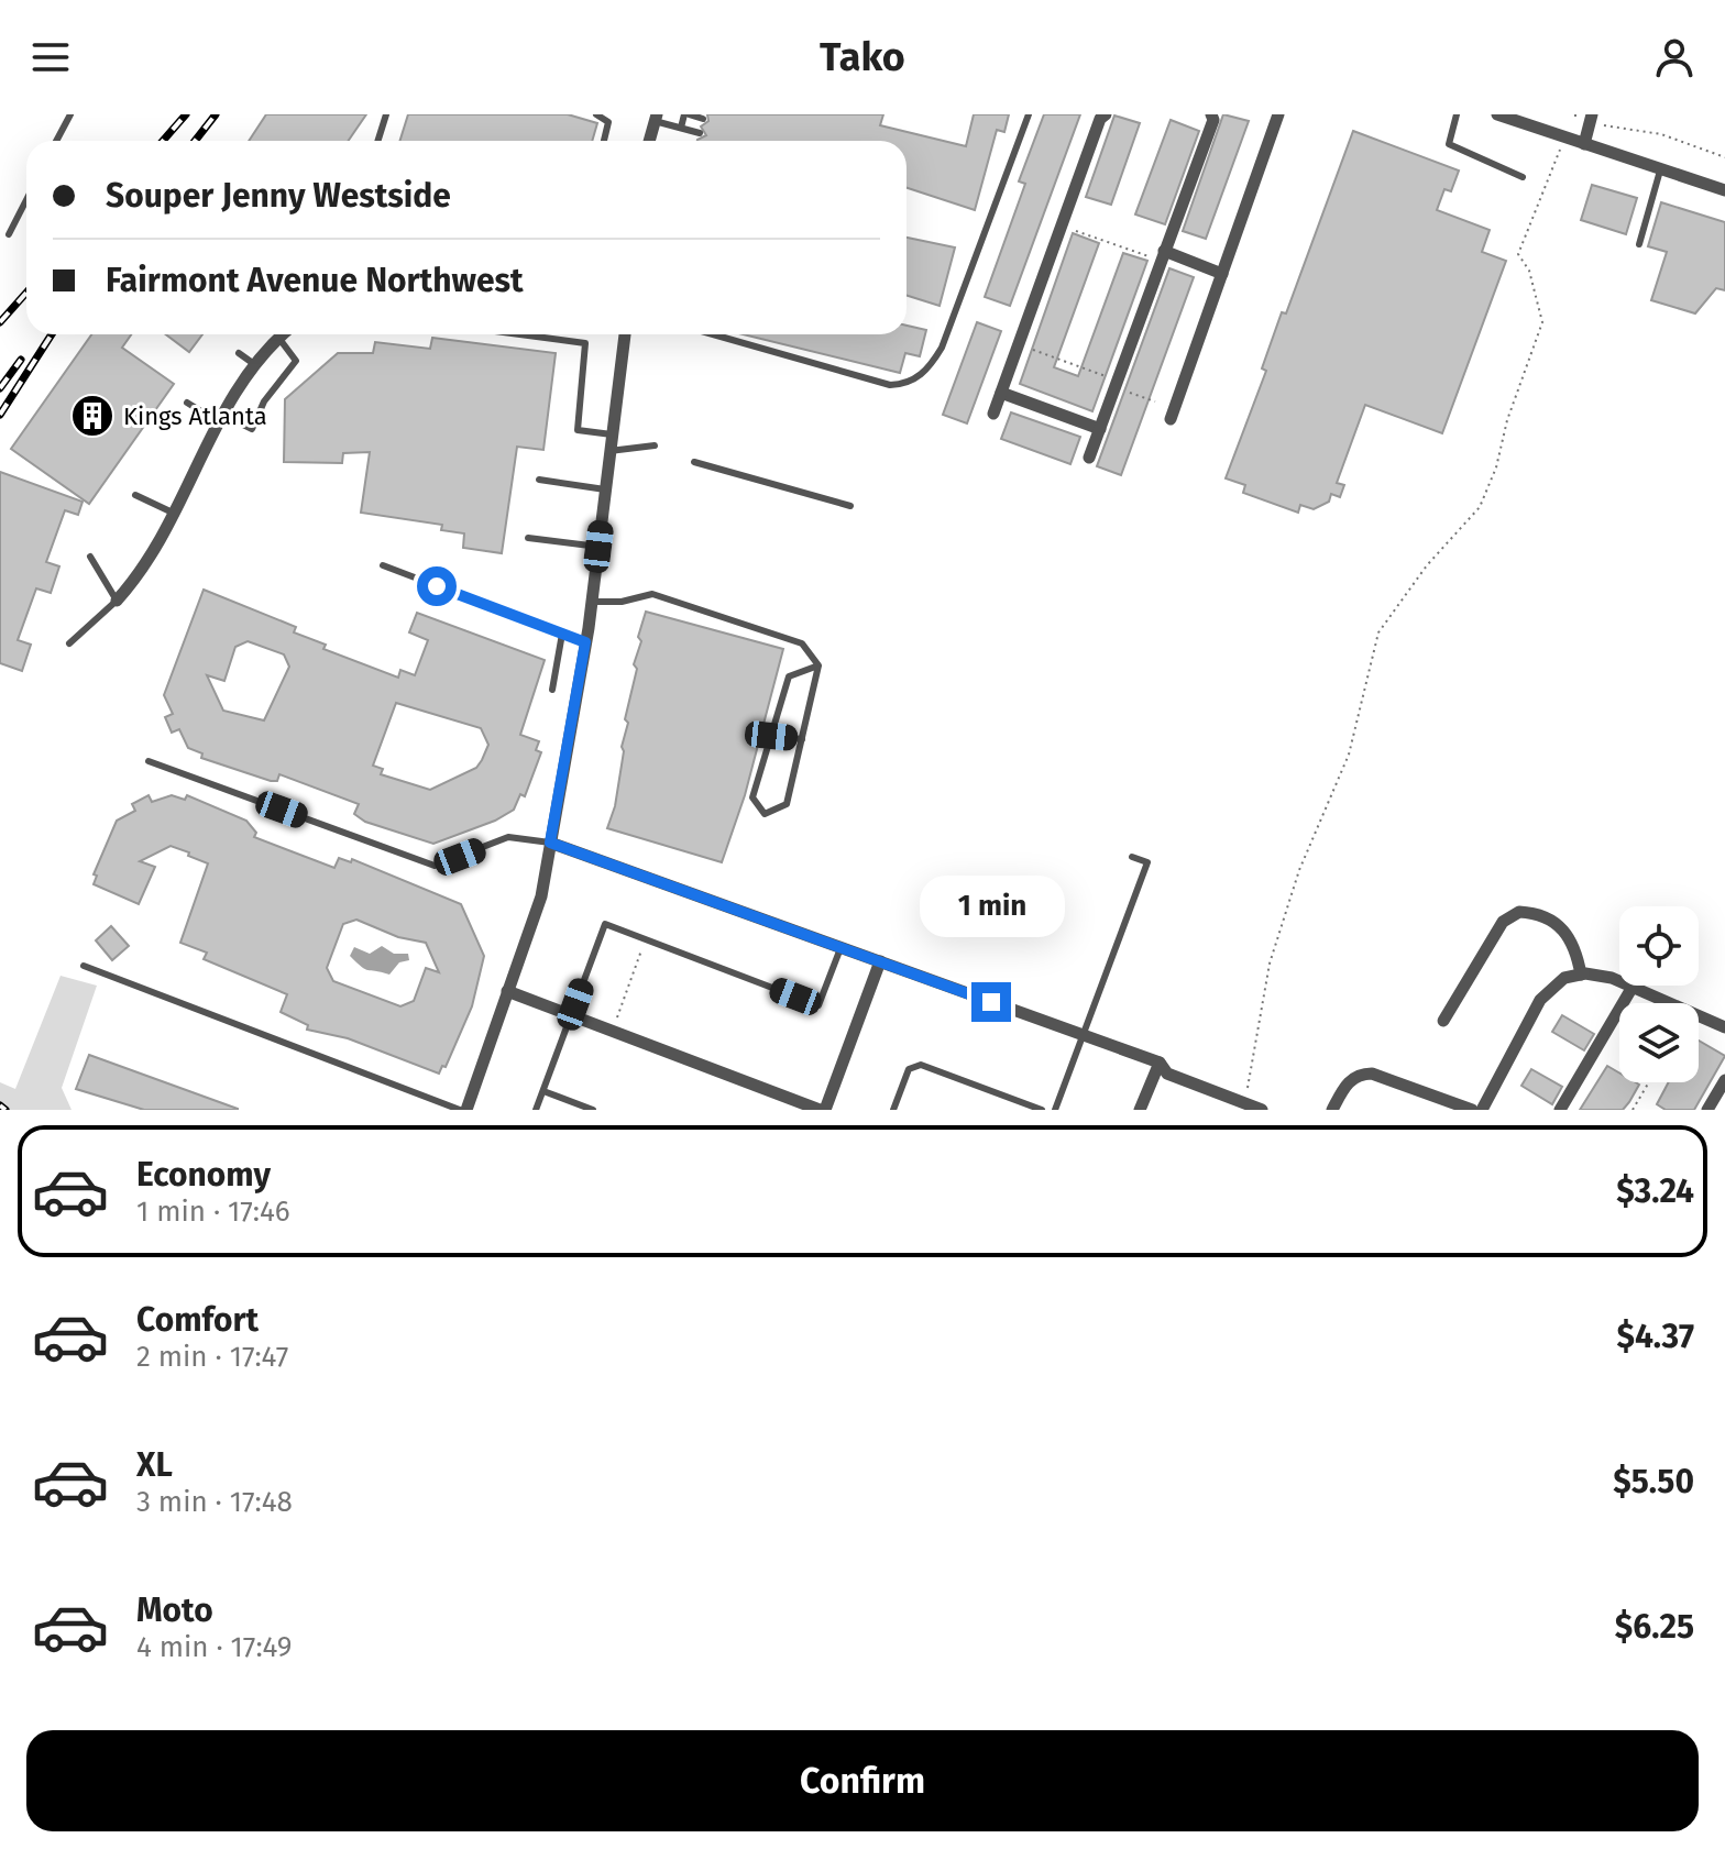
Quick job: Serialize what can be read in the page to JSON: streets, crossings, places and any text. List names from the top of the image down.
{
  "places": {
    "building": ["Kings Atlanta"]
  },
  "page": {
    "header": "Tako",
    "banner": ["Souper Jenny Westside", "Fairmont Avenue Northwest"],
    "bubble": "1 min",
    "list": [
      {
        "name": "Economy",
        "note": "1 min · 17:46",
        "value": "$3.24"
      },
      {
        "name": "Comfort",
        "note": "2 min · 17:47",
        "value": "$4.37"
      },
      {
        "name": "XL",
        "note": "3 min · 17:48",
        "value": "$5.50"
      },
      {
        "name": "Moto",
        "note": "4 min · 17:49",
        "value": "$6.25"
      }
    ],
    "buttons": "Confirm"
  }
}
